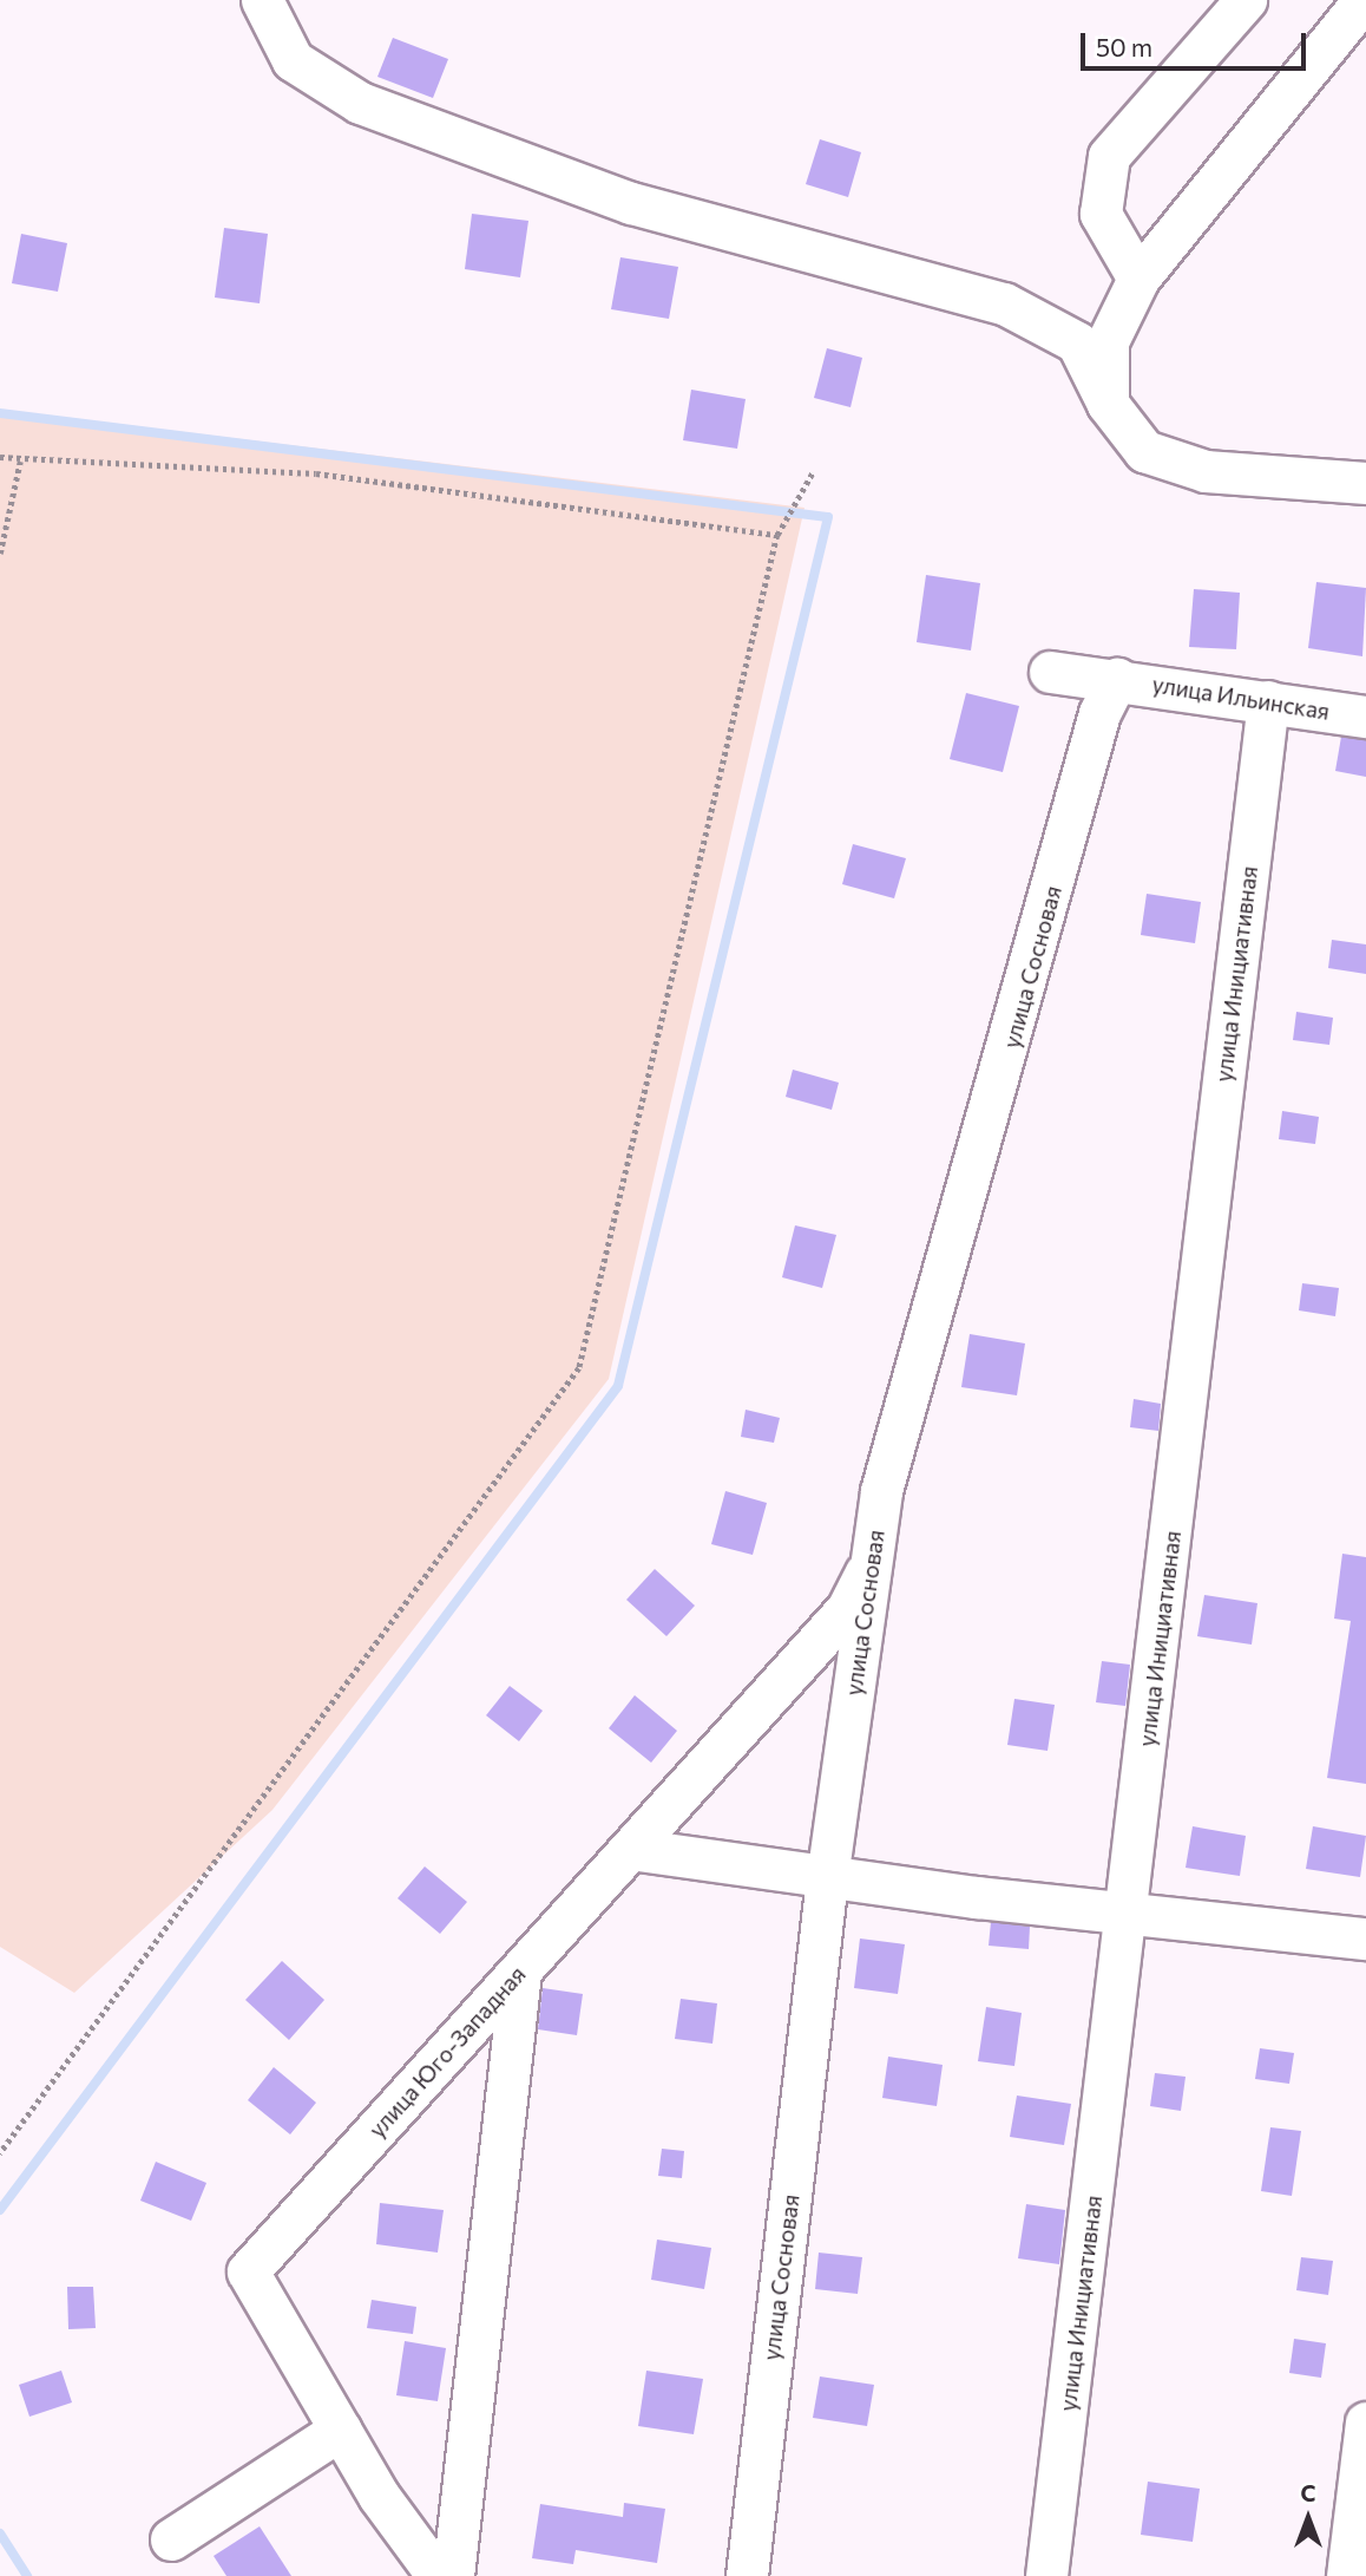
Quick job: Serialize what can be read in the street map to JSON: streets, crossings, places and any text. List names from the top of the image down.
{
  "streets": {
    "street": [
      "улица Ильинская",
      "улица Сосновая",
      "улица Инициативная",
      "улица Юго-Западная"
    ]
  },
  "crossings": [
    ["улица Ильинская", "улица Сосновая"],
    ["улица Ильинская", "улица Инициативная"],
    ["улица Сосновая", "улица Юго-Западная"]
  ],
  "scale_bar": "50 m",
  "north": "top"
}
